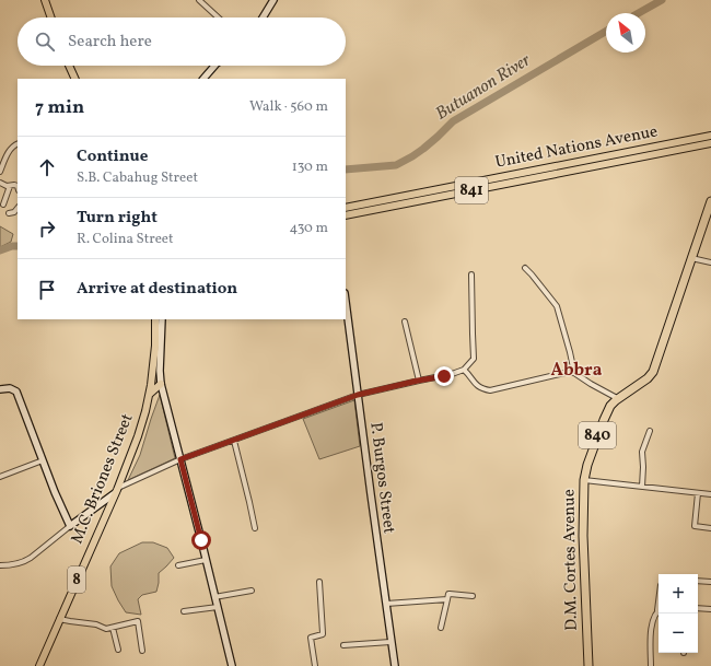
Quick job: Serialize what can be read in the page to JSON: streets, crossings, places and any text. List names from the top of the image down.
{
  "streets": {
    "highway": ["840", "D.M. Cortes Avenue"],
    "main road": [
      "United Nations Avenue",
      "841",
      "M.C. Briones Street",
      "8"
    ],
    "street": ["P. Burgos Street"]
  },
  "districts": ["Abbra"],
  "water": ["Butuanon River"],
  "north": "top left",
  "page": {
    "search": "Search here",
    "heading": ["7 min", "Walk · 560 m"],
    "list": [
      ["Continue", "S.B. Cabahug Street", "130 m"],
      ["Turn right", "R. Colina Street", "430 m"],
      "Arrive at destination"
    ],
    "map_buttons": ["+", "−"]
  }
}
